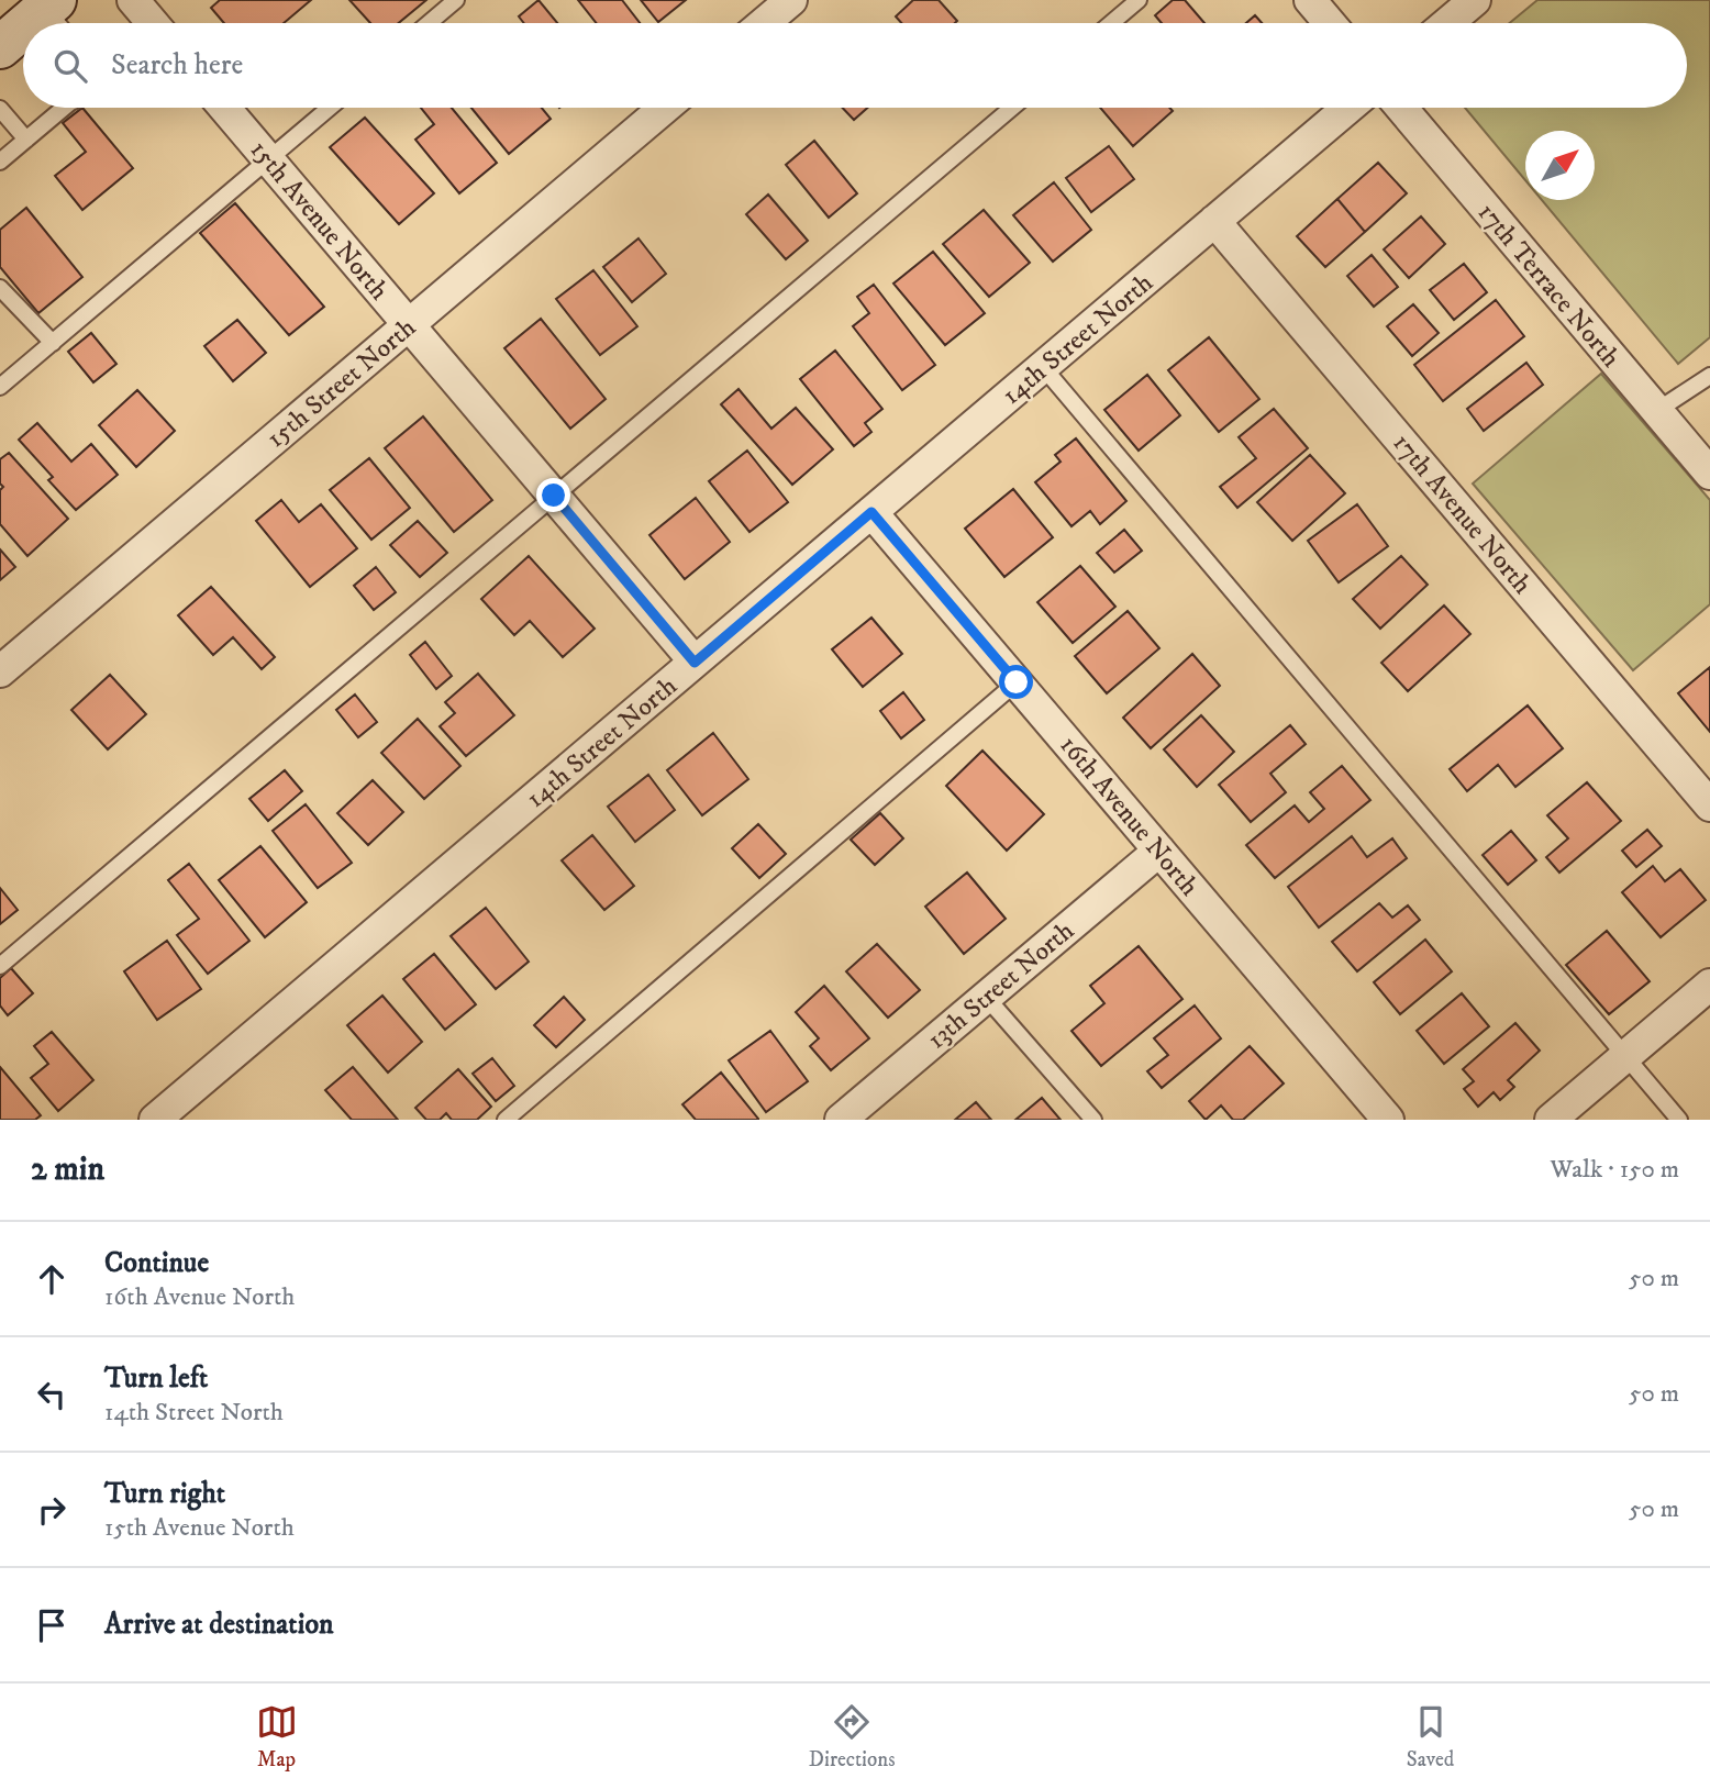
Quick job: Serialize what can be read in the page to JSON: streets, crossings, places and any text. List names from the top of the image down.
{
  "streets": {
    "street": [
      "15th Avenue North",
      "17th Terrace North",
      "14th Street North",
      "15th Street North",
      "17th Avenue North",
      "16th Avenue North",
      "13th Street North"
    ]
  },
  "crossings": [
    ["15th Avenue North", "14th Street North"],
    ["15th Avenue North", "15th Street North"],
    ["14th Street North", "17th Avenue North"],
    ["14th Street North", "16th Avenue North"],
    ["16th Avenue North", "13th Street North"]
  ],
  "north": "top right",
  "page": {
    "search": "Search here",
    "heading": ["2 min", "Walk · 150 m"],
    "list": [
      ["Continue", "16th Avenue North", "50 m"],
      ["Turn left", "14th Street North", "50 m"],
      ["Turn right", "15th Avenue North", "50 m"],
      "Arrive at destination"
    ],
    "nav": ["Map", "Directions", "Saved"]
  }
}
